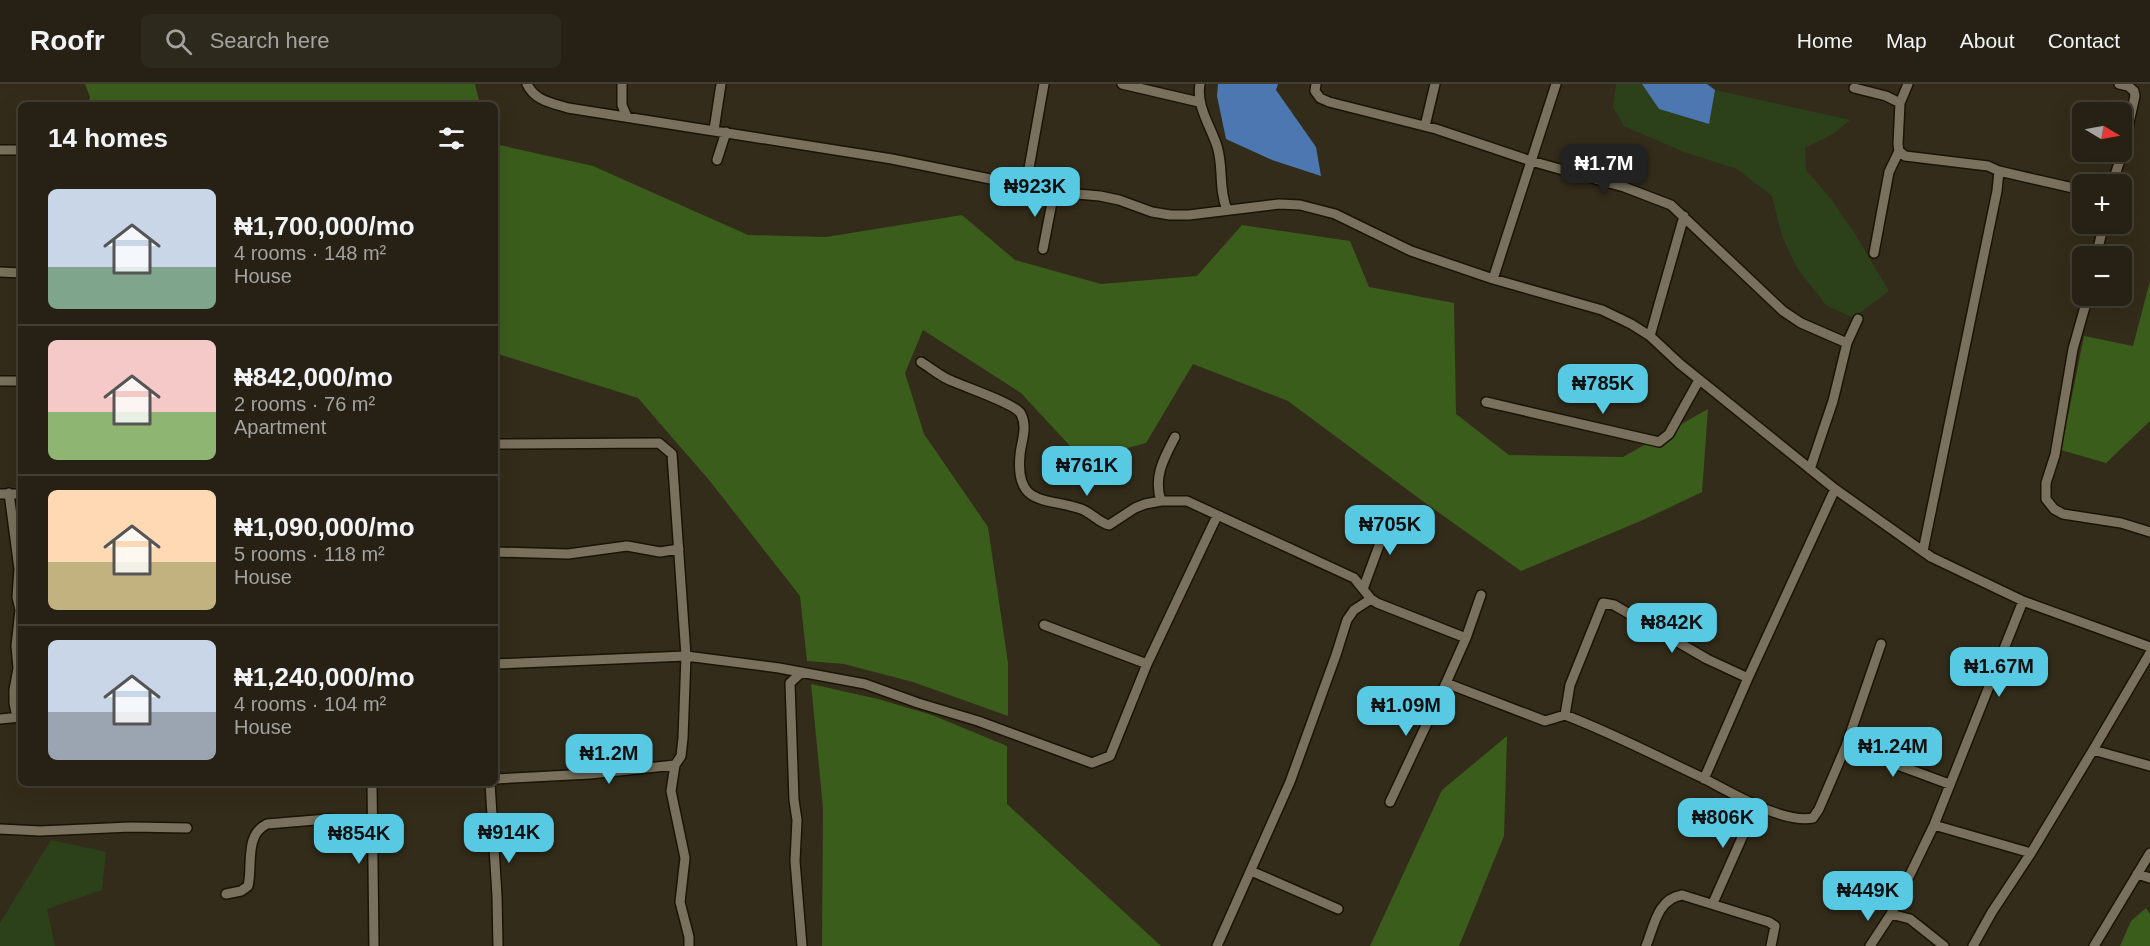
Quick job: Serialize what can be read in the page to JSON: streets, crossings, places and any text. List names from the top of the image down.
{
  "north": "right",
  "page": {
    "header": "Roofr",
    "search": "Search here",
    "nav": [
      "Home",
      "Map",
      "About",
      "Contact"
    ],
    "map_buttons": ["+", "−"],
    "heading": "14 homes",
    "price": [
      "₦1.7M",
      "₦923K",
      "₦785K",
      "₦761K",
      "₦705K",
      "₦842K",
      "₦1.67M",
      "₦1.09M",
      "₦1.24M",
      "₦1.2M",
      "₦806K",
      "₦914K",
      "₦854K",
      "₦449K"
    ],
    "list": [
      {
        "name": "₦1,700,000/mo",
        "note": "4 rooms · 148 m² · House"
      },
      {
        "name": "₦842,000/mo",
        "note": "2 rooms · 76 m² · Apartment"
      },
      {
        "name": "₦1,090,000/mo",
        "note": "5 rooms · 118 m² · House"
      },
      {
        "name": "₦1,240,000/mo",
        "note": "4 rooms · 104 m² · House"
      }
    ]
  }
}
